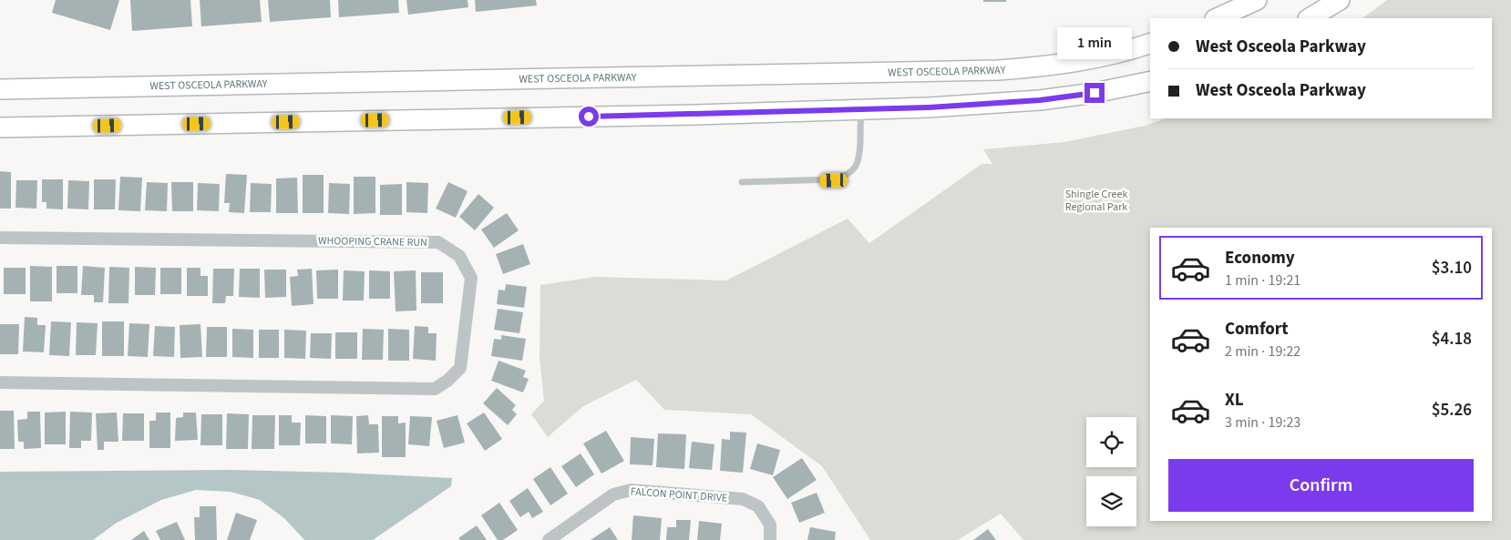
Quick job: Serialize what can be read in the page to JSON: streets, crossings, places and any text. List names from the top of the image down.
{
  "streets": {
    "main road": ["WEST OSCEOLA PARKWAY"],
    "street": ["WHOOPING CRANE RUN", "FALCON POINT DRIVE"]
  },
  "parks": ["Shingle Creek Regional Park"],
  "page": {
    "banner": ["West Osceola Parkway", "West Osceola Parkway"],
    "bubble": "1 min",
    "list": [
      {
        "name": "Economy",
        "note": "1 min · 19:21",
        "value": "$3.10"
      },
      {
        "name": "Comfort",
        "note": "2 min · 19:22",
        "value": "$4.18"
      },
      {
        "name": "XL",
        "note": "3 min · 19:23",
        "value": "$5.26"
      }
    ],
    "buttons": "Confirm"
  }
}
